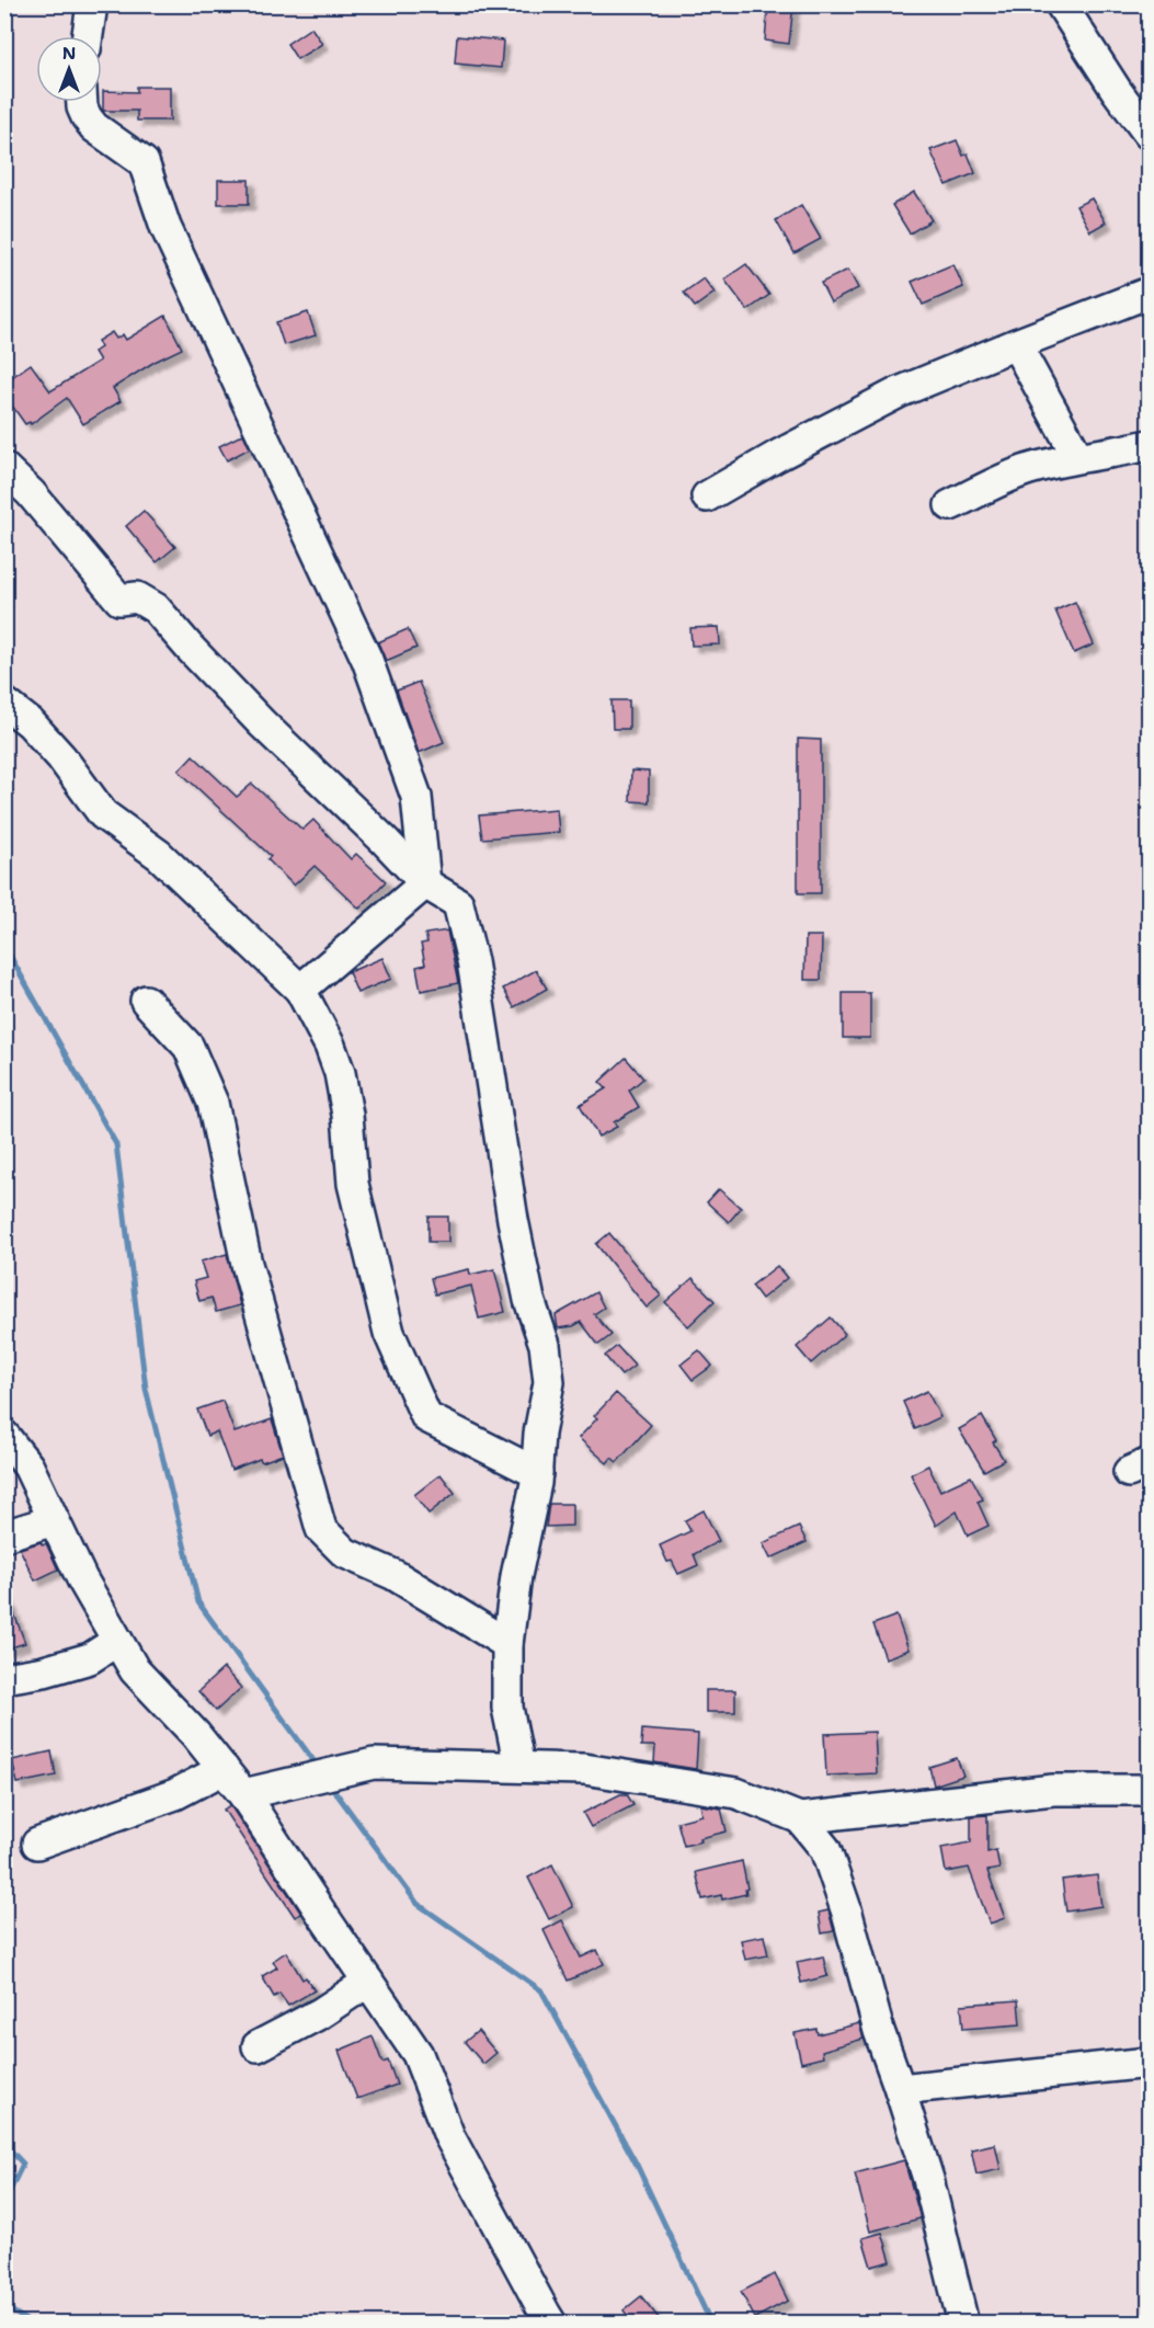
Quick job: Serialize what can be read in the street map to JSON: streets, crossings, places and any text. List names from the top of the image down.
{
  "north": "top"
}
